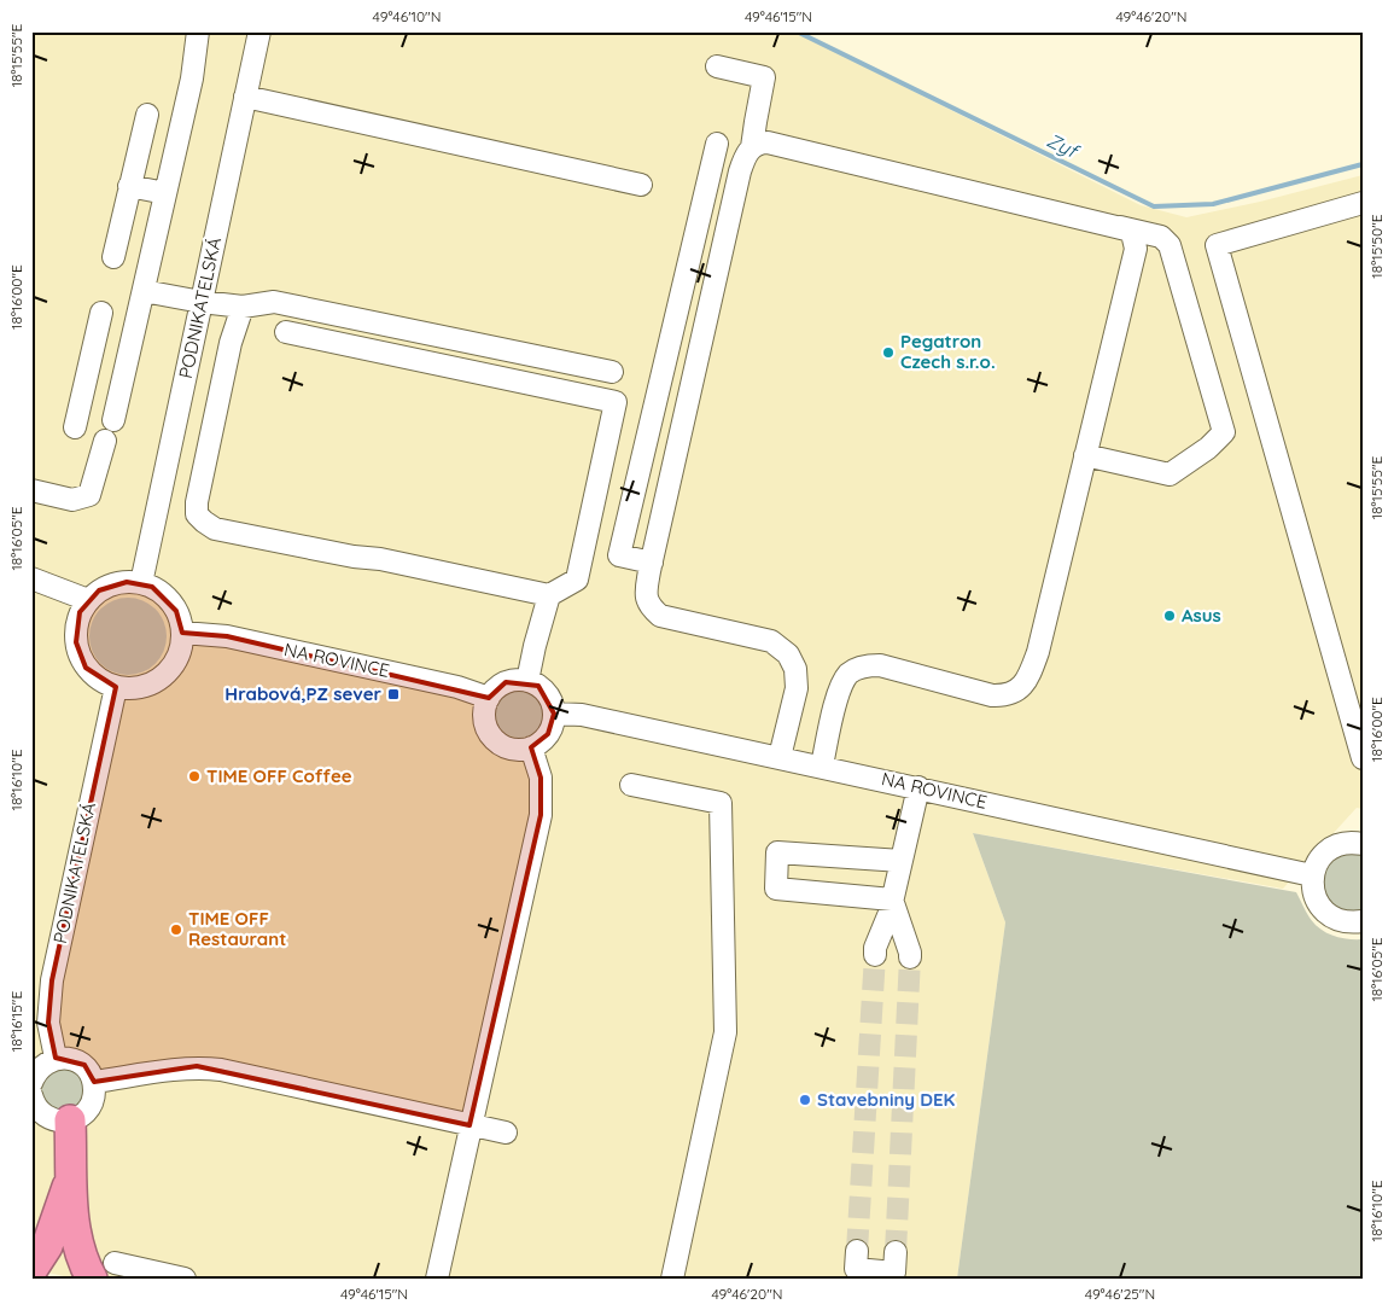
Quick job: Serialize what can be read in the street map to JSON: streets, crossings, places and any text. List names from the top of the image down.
{
  "streets": {
    "street": ["PODNIKATELSKÁ", "NA ROVINCE"]
  },
  "crossings": [
    ["PODNIKATELSKÁ", "NA ROVINCE"]
  ],
  "water": ["Zyf"],
  "places": {
    "other": [
      "Pegatron Czech s.r.o.",
      "Asus",
      "TIME OFF Coffee",
      "TIME OFF Restaurant",
      "Stavebniny DEK"
    ],
    "transit": ["Hrabová,PZ sever"]
  },
  "coordinates": [
    "49°46'10\"N",
    "49°46'15\"N",
    "49°46'20\"N",
    "18°15'55\"E",
    "18°15'50\"E",
    "18°16'00\"E",
    "18°16'05\"E",
    "18°16'10\"E",
    "18°16'15\"E",
    "49°46'25\"N"
  ]
}
